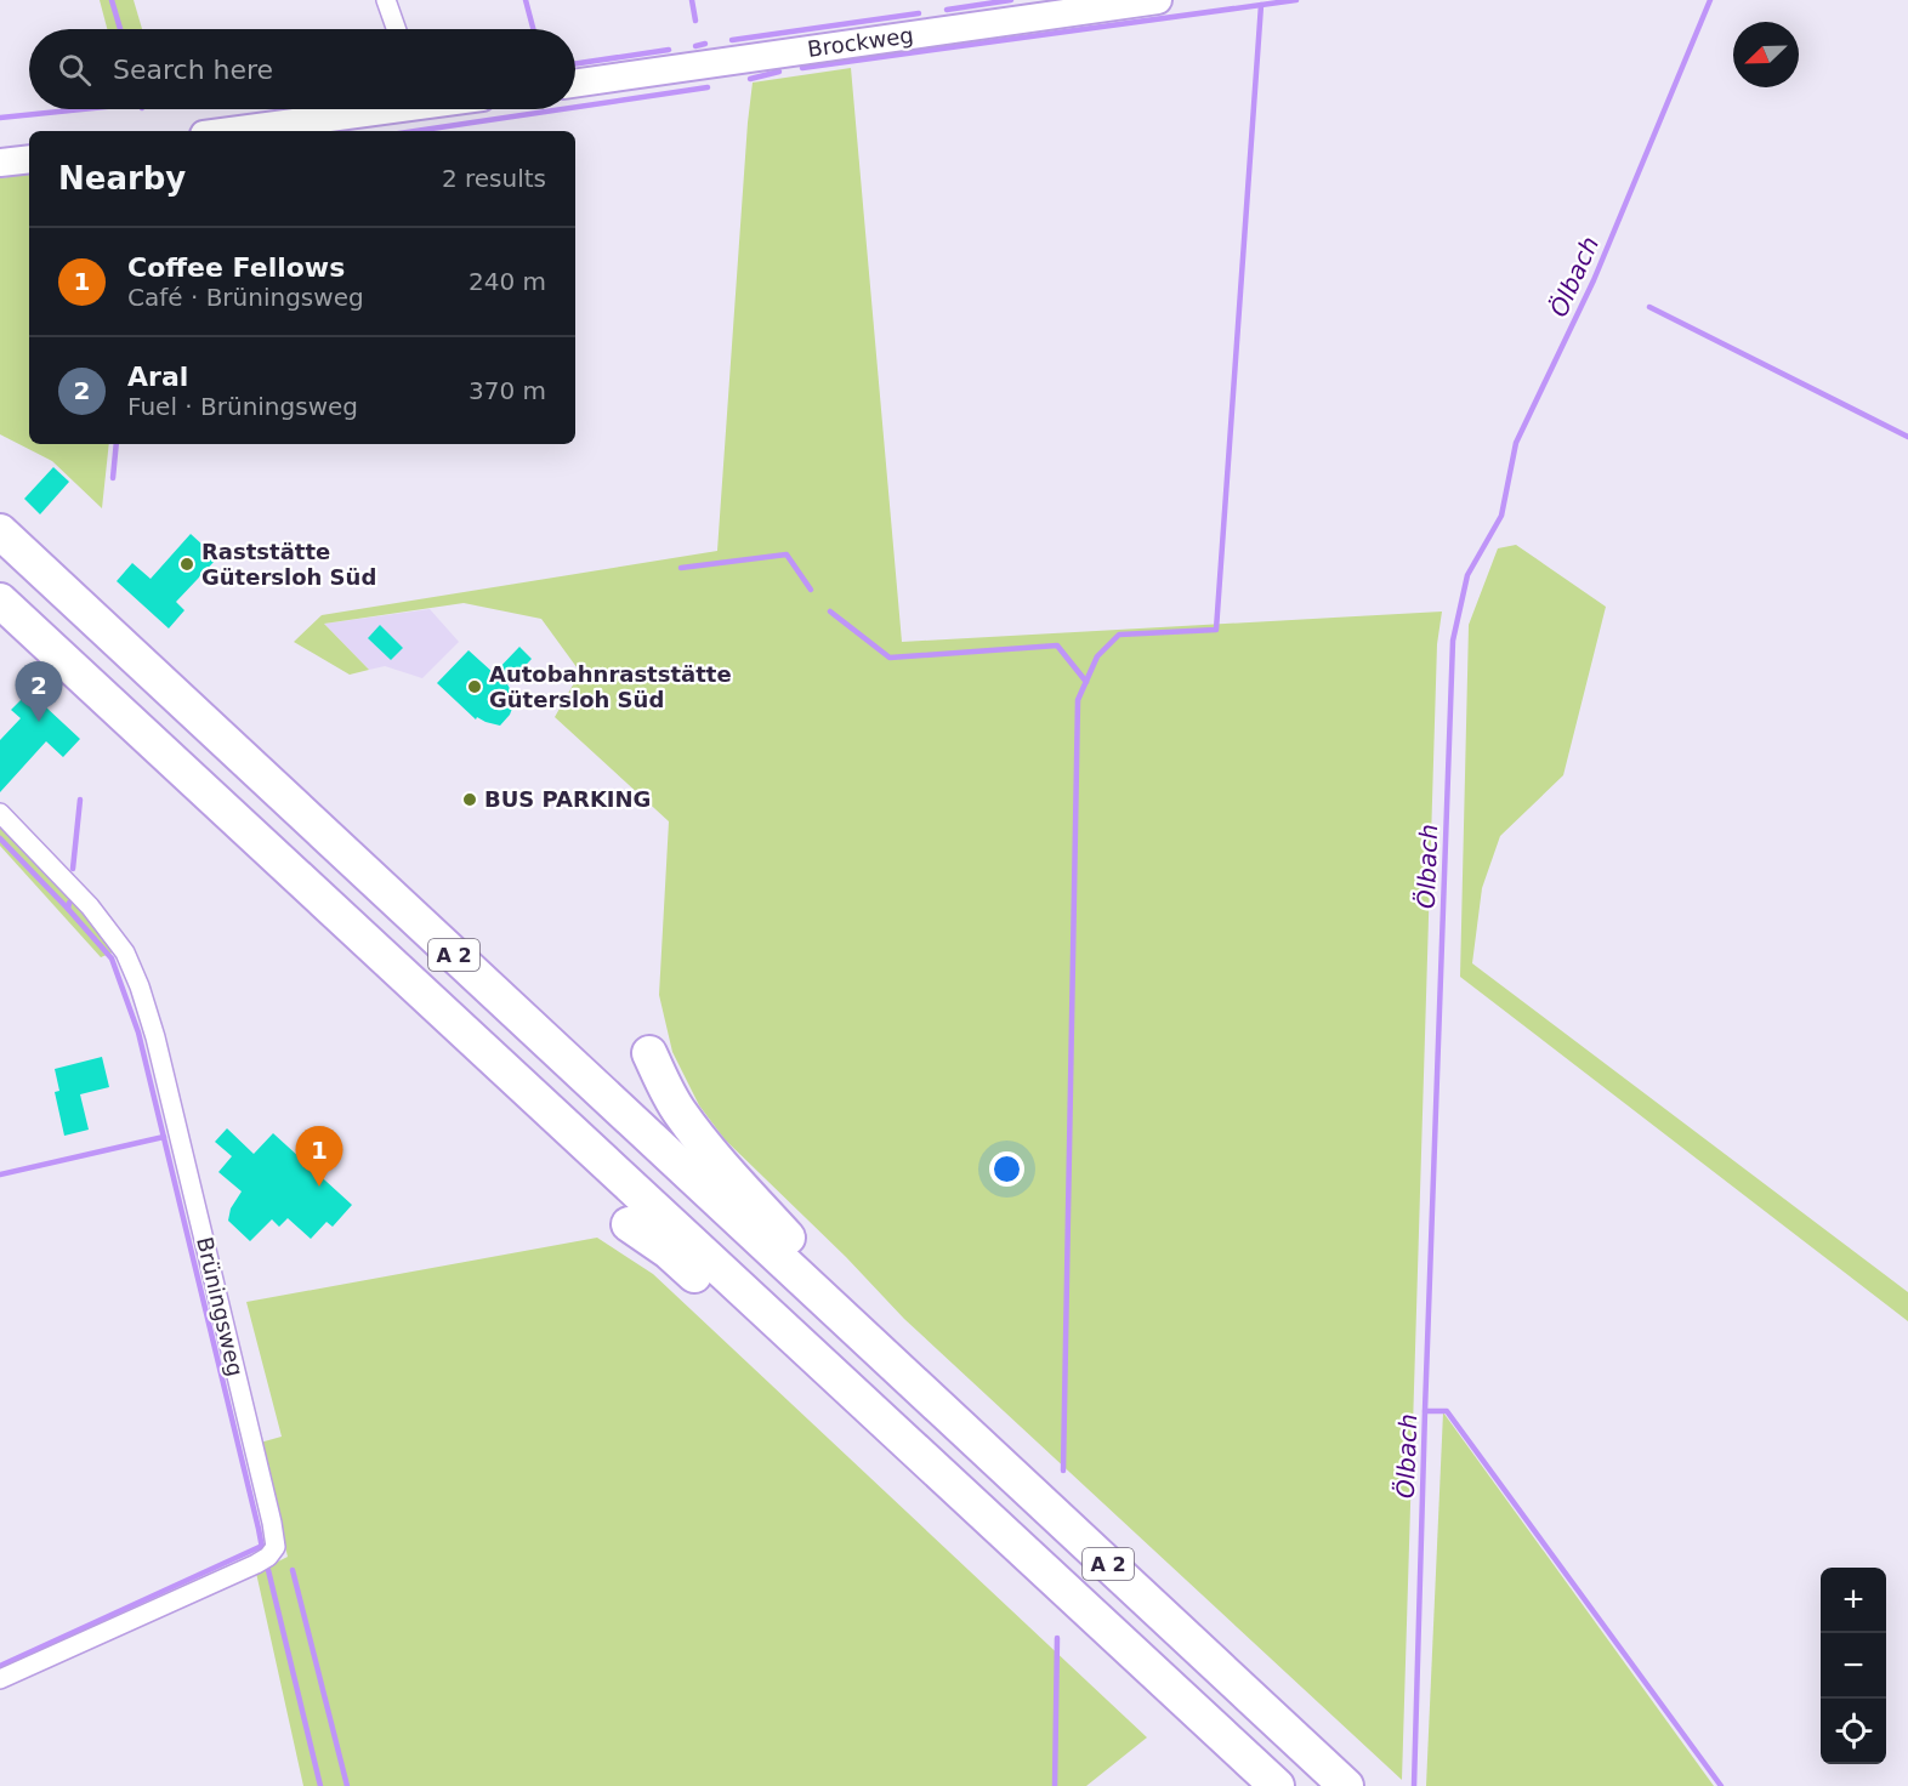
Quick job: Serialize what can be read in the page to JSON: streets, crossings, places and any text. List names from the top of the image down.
{
  "streets": {
    "highway": ["A 2"],
    "street": ["Brockweg", "Brüningsweg"]
  },
  "water": ["Ölbach"],
  "places": ["Raststätte Gütersloh Süd", "Autobahnraststätte Gütersloh Süd", "BUS PARKING"],
  "north": "bottom left",
  "page": {
    "search": "Search here",
    "heading": ["Nearby", "2 results"],
    "list": [
      {
        "mark": "1",
        "name": "Coffee Fellows",
        "note": "Café · Brüningsweg",
        "value": "240 m"
      },
      {
        "mark": "2",
        "name": "Aral",
        "note": "Fuel · Brüningsweg",
        "value": "370 m"
      }
    ],
    "pins": ["2", "1"],
    "map_buttons": ["+", "−"]
  }
}
